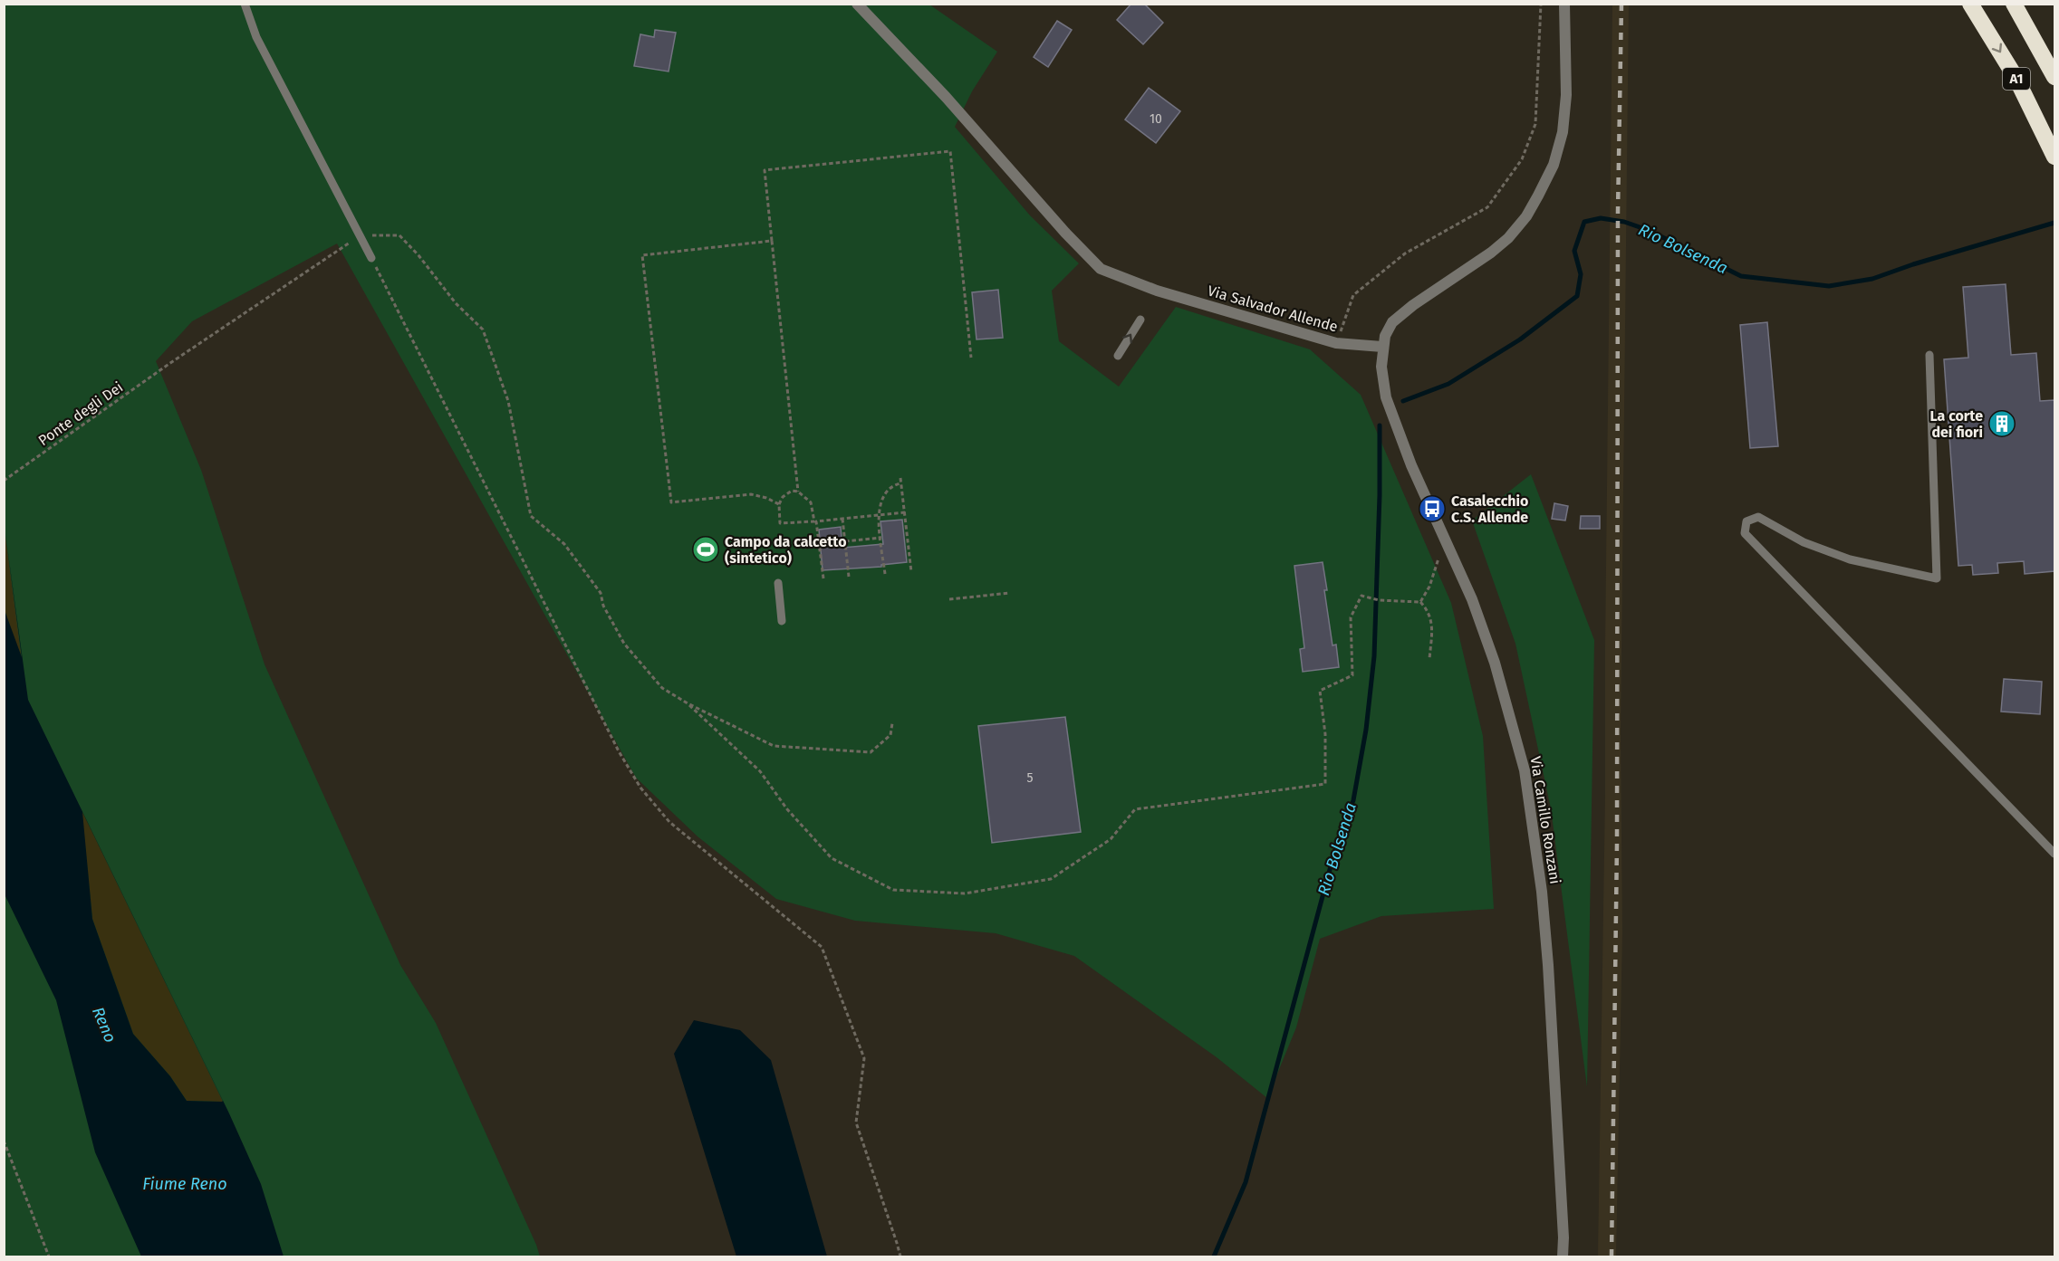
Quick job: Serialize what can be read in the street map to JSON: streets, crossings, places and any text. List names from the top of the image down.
{
  "streets": {
    "highway": ["A1"],
    "street": ["Via Salvador Allende", "Via Camillo Ronzani"],
    "path": ["Ponte degli Dei"]
  },
  "crossings": [
    ["Via Salvador Allende", "Via Camillo Ronzani"]
  ],
  "water": ["Rio Bolsenda", "Reno", "Fiume Reno"],
  "places": {
    "building": ["La corte dei fiori"],
    "bus stop": ["Casalecchio C.S. Allende"],
    "sports": ["Campo da calcetto (sintetico)"]
  },
  "house_numbers": ["10", "5"]
}
